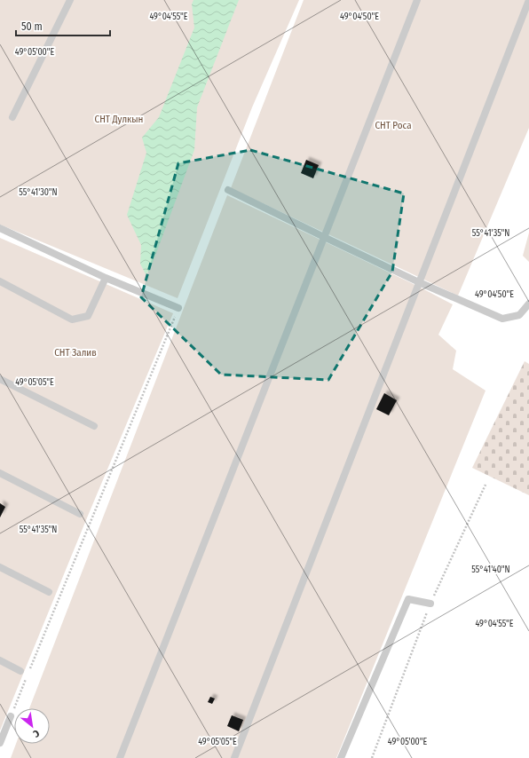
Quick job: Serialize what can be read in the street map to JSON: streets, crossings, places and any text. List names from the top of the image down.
{
  "parks": ["СНТ Дулкын", "СНТ Роса", "СНТ Залив"],
  "scale_bar": "50 m",
  "north": "bottom right",
  "coordinates": [
    "49°04'55\"E",
    "49°04'50\"E",
    "49°05'00\"E",
    "55°41'30\"N",
    "55°41'35\"N",
    "49°05'05\"E",
    "55°41'40\"N"
  ]
}
